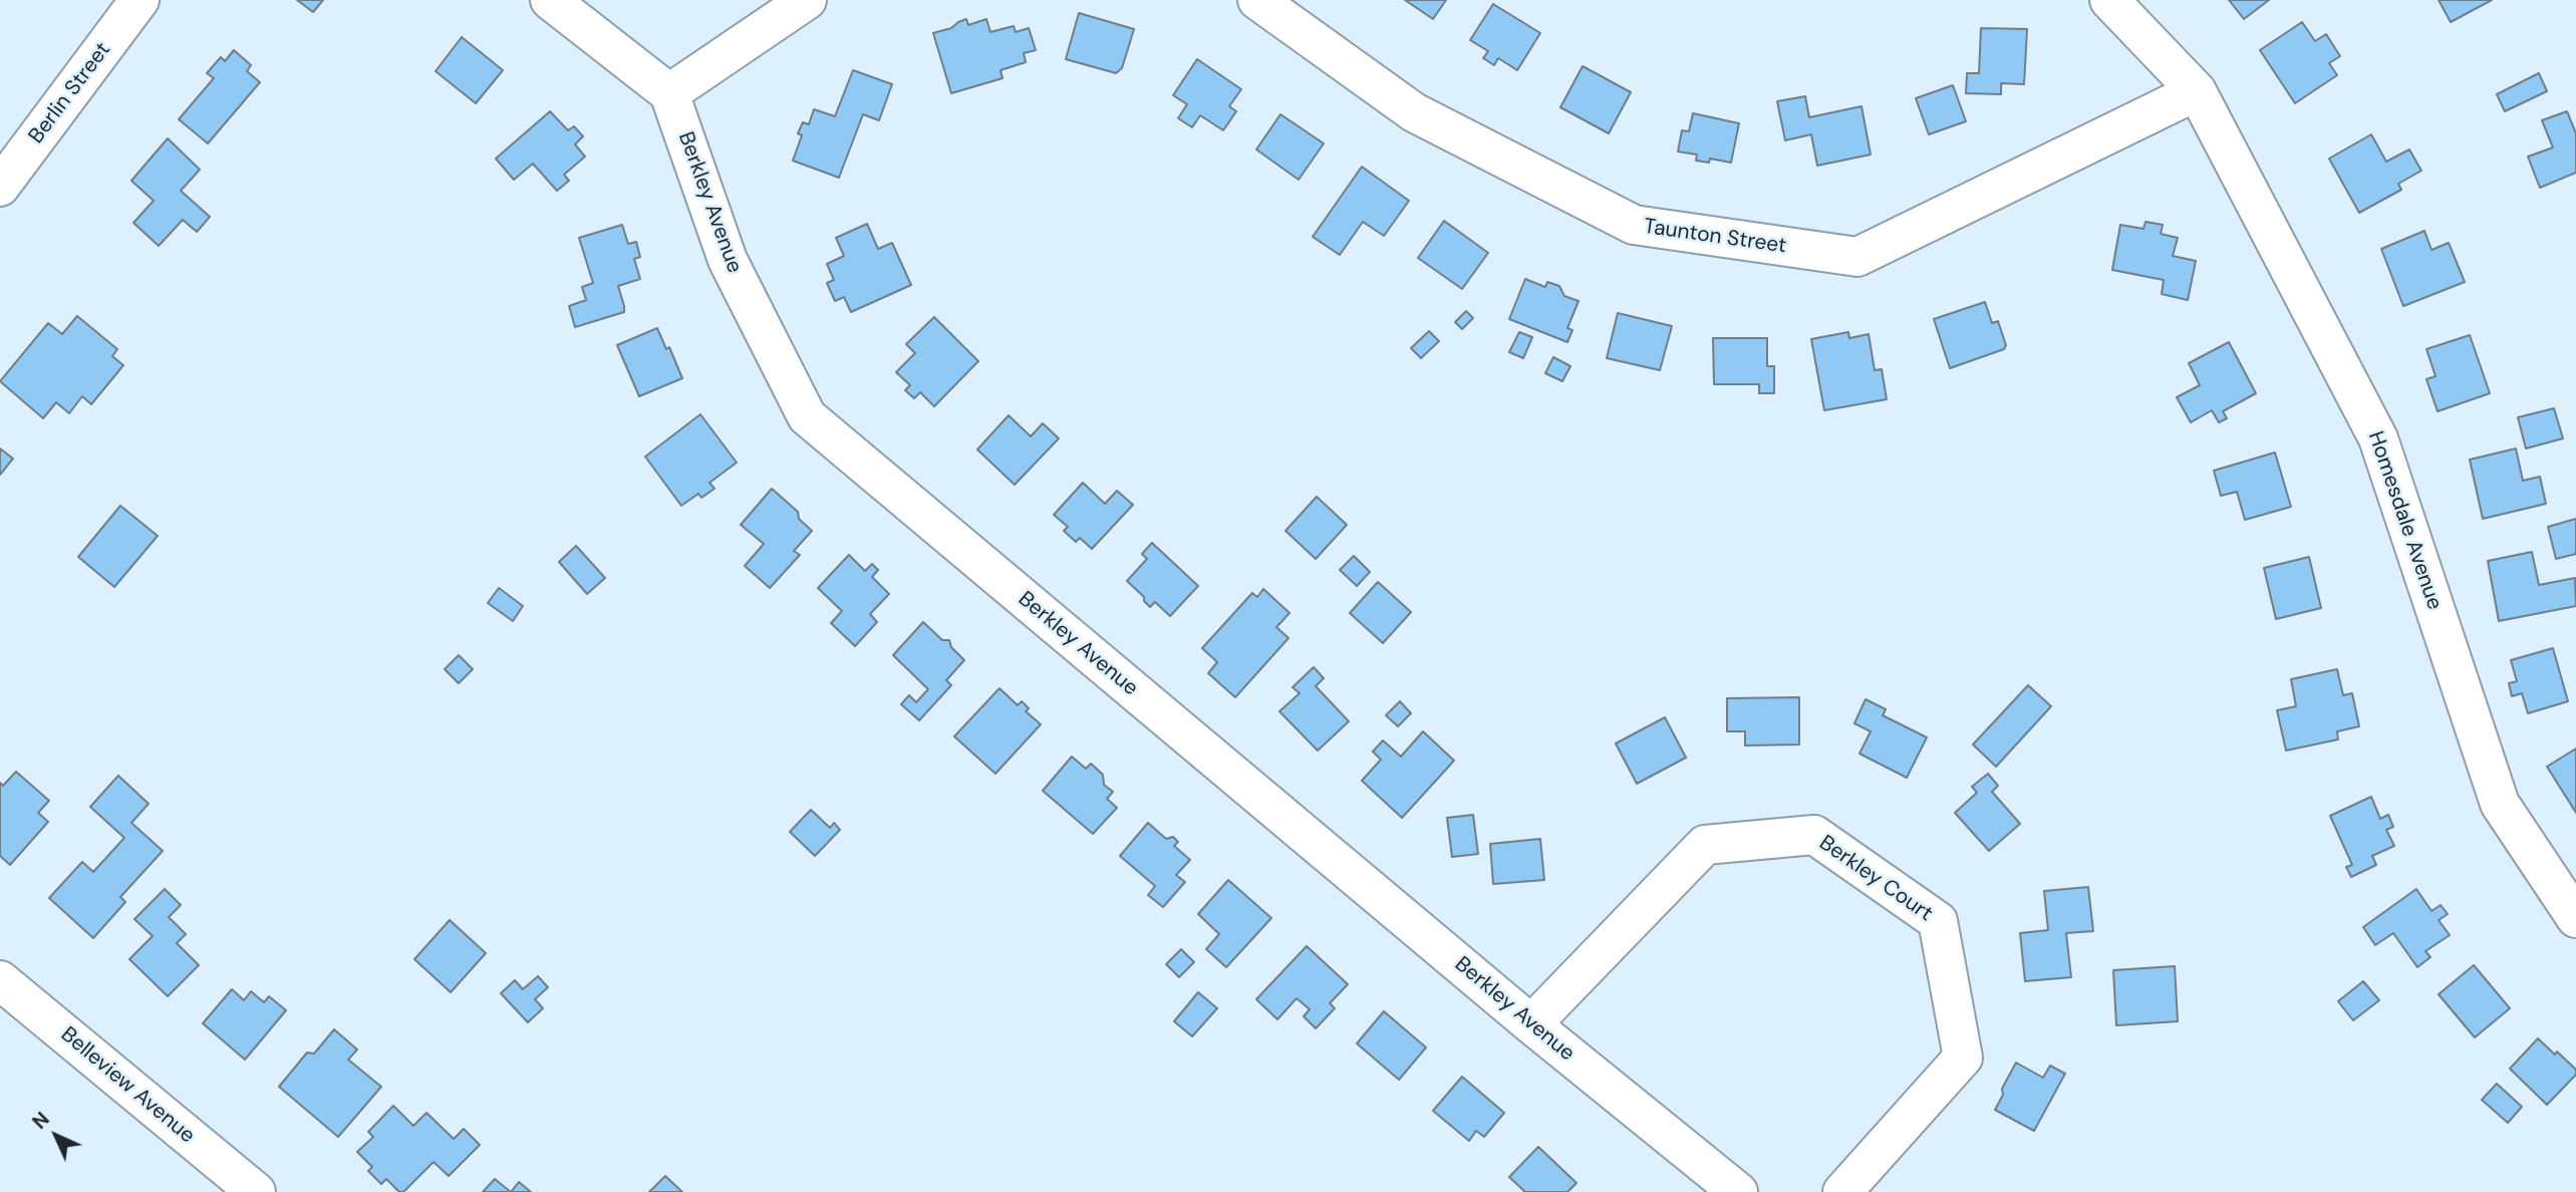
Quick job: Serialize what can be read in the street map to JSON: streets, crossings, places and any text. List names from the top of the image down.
{
  "streets": {
    "street": [
      "Berlin Street",
      "Berkley Avenue",
      "Taunton Street",
      "Homesdale Avenue",
      "Berkley Court",
      "Belleview Avenue"
    ]
  },
  "crossings": [
    ["Berkley Avenue", "Berkley Court"],
    ["Taunton Street", "Homesdale Avenue"]
  ],
  "north": "top left"
}
